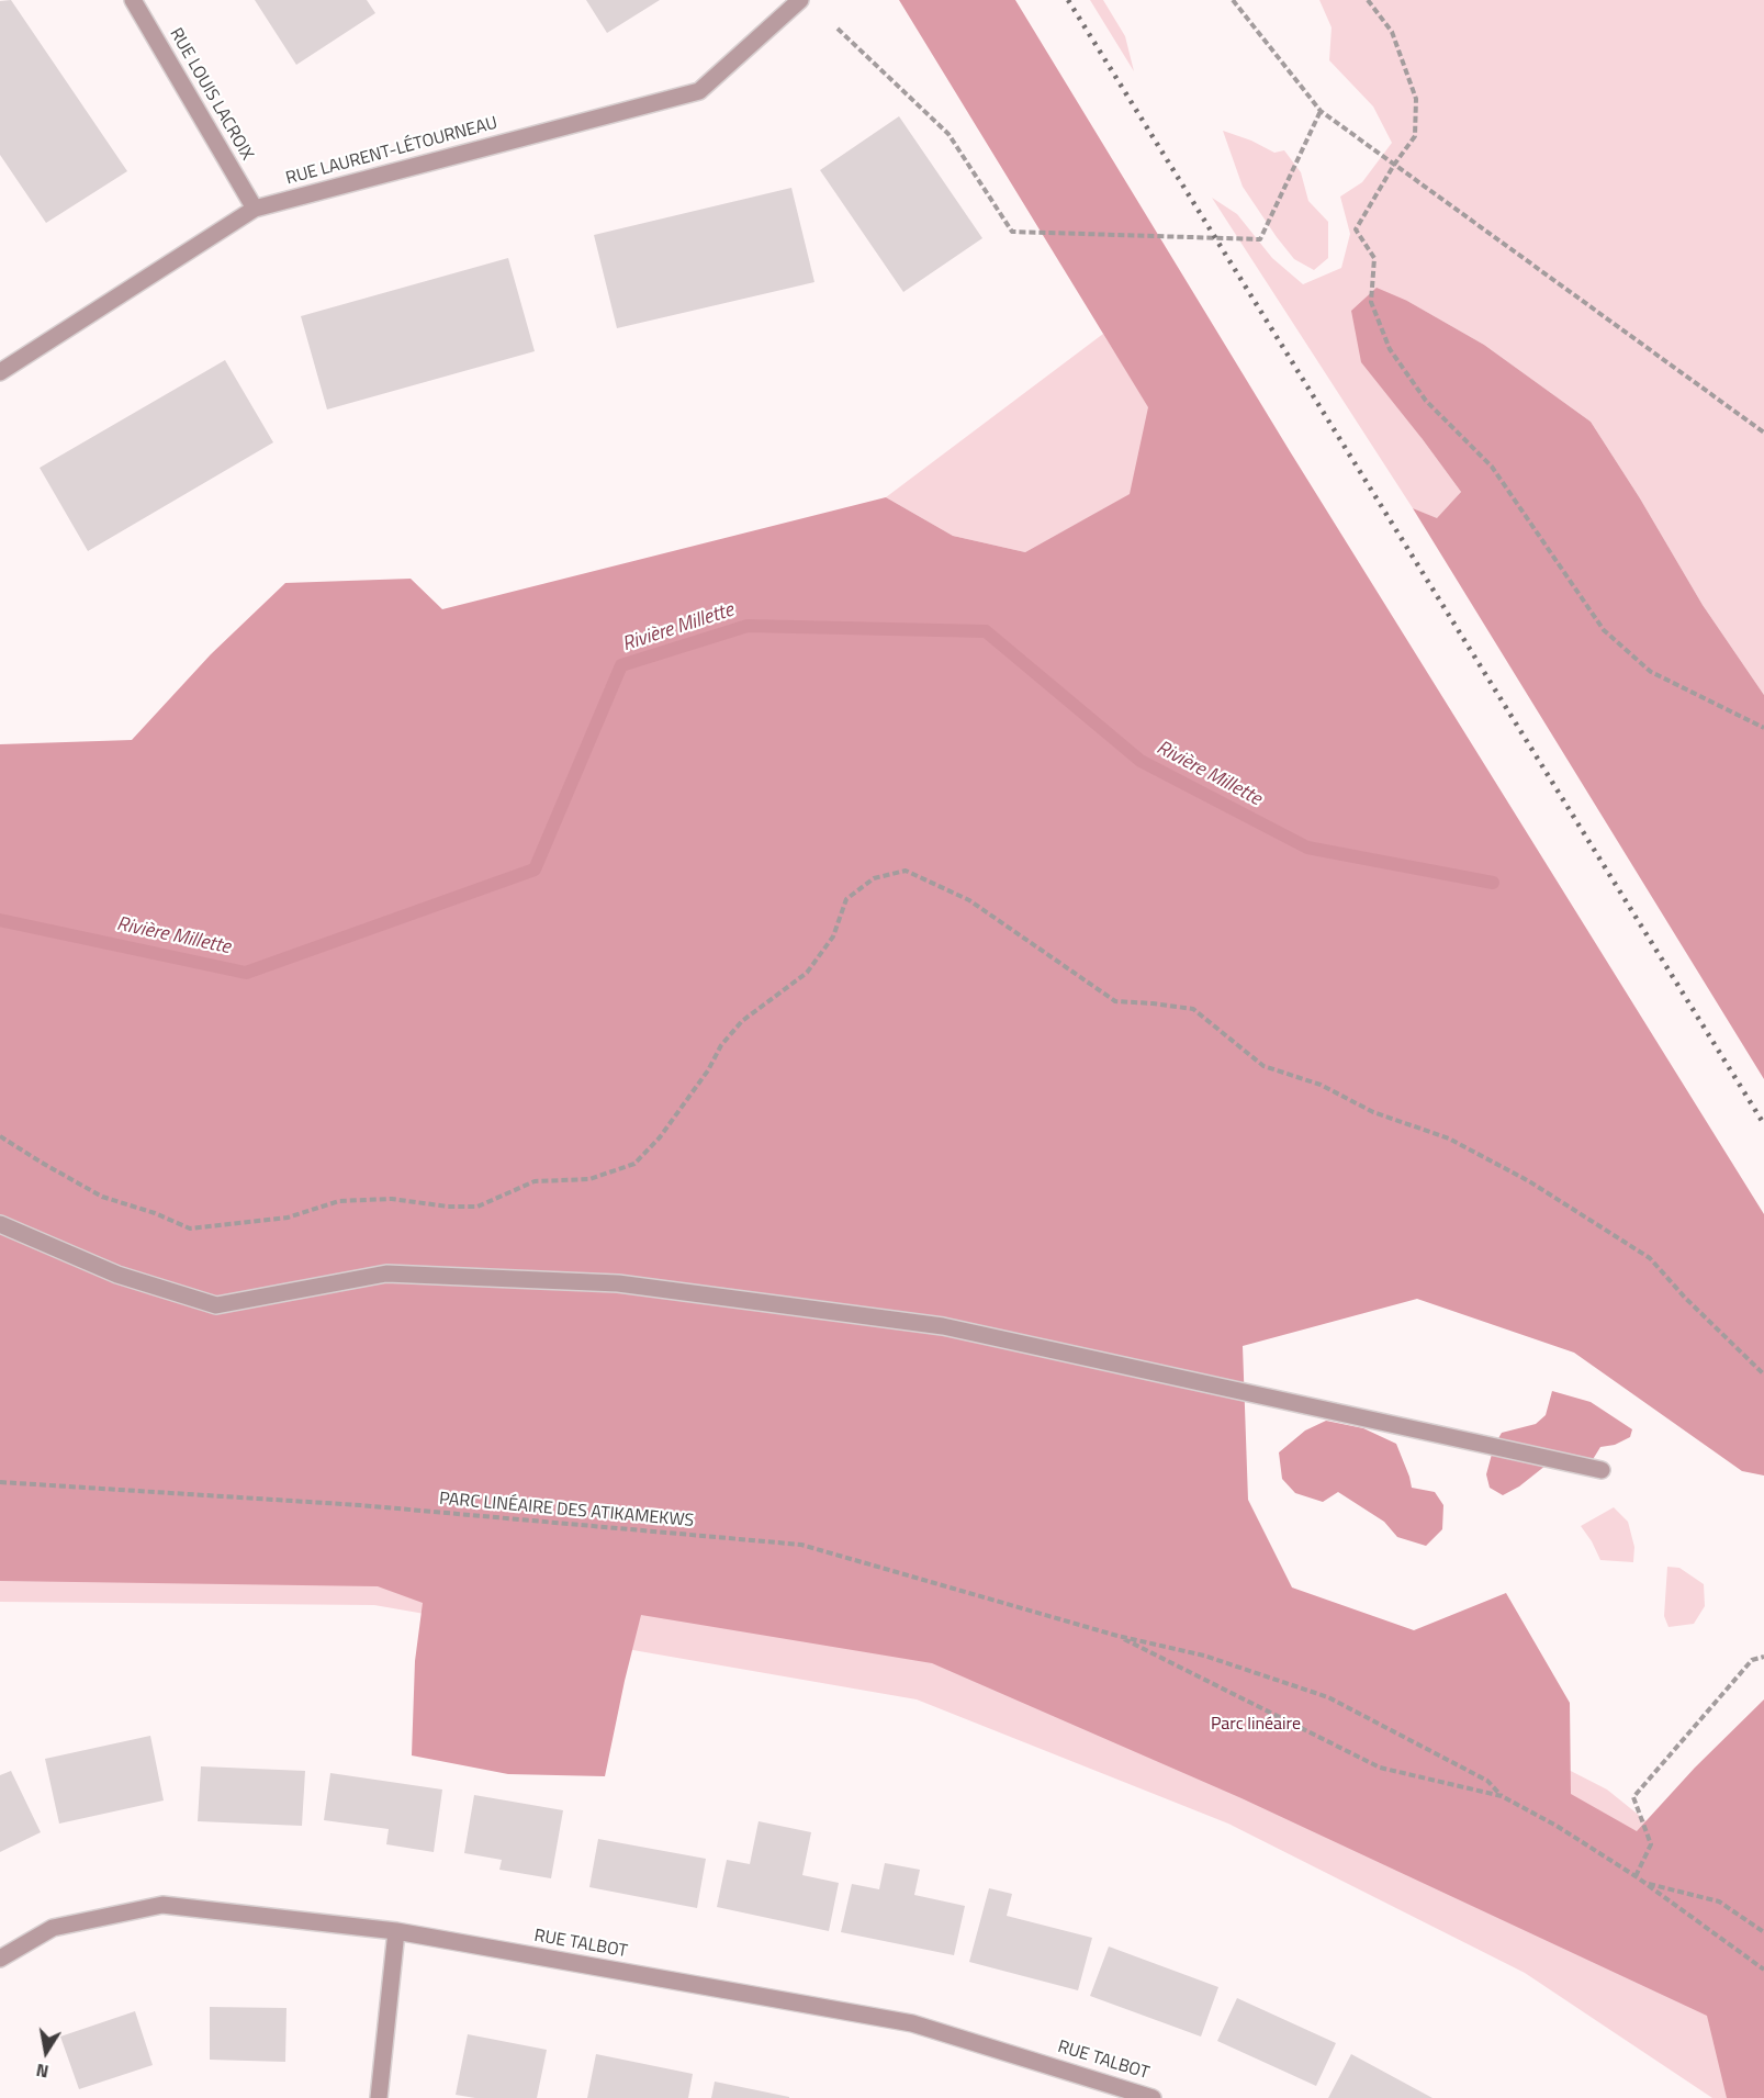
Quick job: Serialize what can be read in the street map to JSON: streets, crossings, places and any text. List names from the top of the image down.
{
  "streets": {
    "street": ["RUE LOUIS LACROIX", "RUE LAURENT-LÉTOURNEAU", "RUE TALBOT"],
    "path": ["PARC LINÉAIRE DES ATIKAMEKWS"]
  },
  "crossings": [
    ["RUE LOUIS LACROIX", "RUE LAURENT-LÉTOURNEAU"]
  ],
  "water": ["Rivière Millette"],
  "parks": ["Parc linéaire"],
  "north": "bottom"
}
